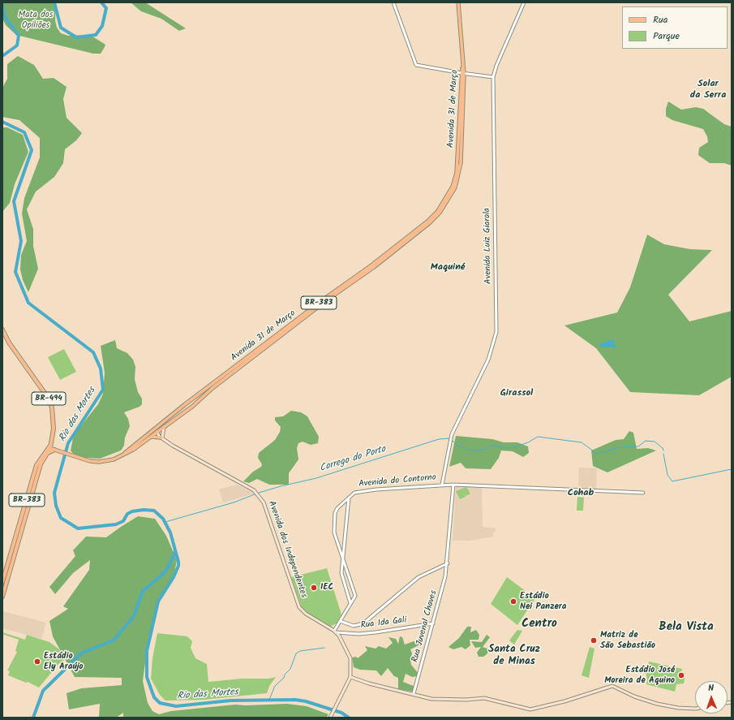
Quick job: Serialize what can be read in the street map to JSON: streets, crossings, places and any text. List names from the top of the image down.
{
  "streets": {
    "highway": ["BR-383", "BR-494"],
    "main road": ["Avenida 31 de Março", "Avenida dos Independentes"],
    "street": [
      "Avenida Luiz Giarola",
      "Avenida do Contorno",
      "Rua Ida Gali",
      "Rua Juvenal Chaves"
    ]
  },
  "crossings": [
    ["Avenida 31 de Março", "BR-383"],
    ["Avenida 31 de Março", "BR-494"],
    ["Avenida Luiz Giarola", "Avenida do Contorno"],
    ["BR-383", "BR-494"],
    ["Avenida do Contorno", "Avenida dos Independentes"],
    ["Avenida do Contorno", "Rua Ida Gali"],
    ["Avenida do Contorno", "Rua Juvenal Chaves"],
    ["Avenida dos Independentes", "Rua Ida Gali"],
    ["Rua Ida Gali", "Rua Juvenal Chaves"]
  ],
  "districts": [
    "Solar da Serra",
    "Maquiné",
    "Girassol",
    "Cohab",
    "Centro",
    "Bela Vista",
    "Santa Cruz de Minas"
  ],
  "water": ["Rio das Mortes", "Corrego do Porto"],
  "parks": ["Mata dos Opiliões"],
  "places": [
    "IEC",
    "Estádio Nei Panzera",
    "Matriz de São Sebastião",
    "Estádio Ely Araújo",
    "Estádio José Moreira de Aquino"
  ],
  "legend": ["Rua", "Parque"],
  "north": "top"
}
